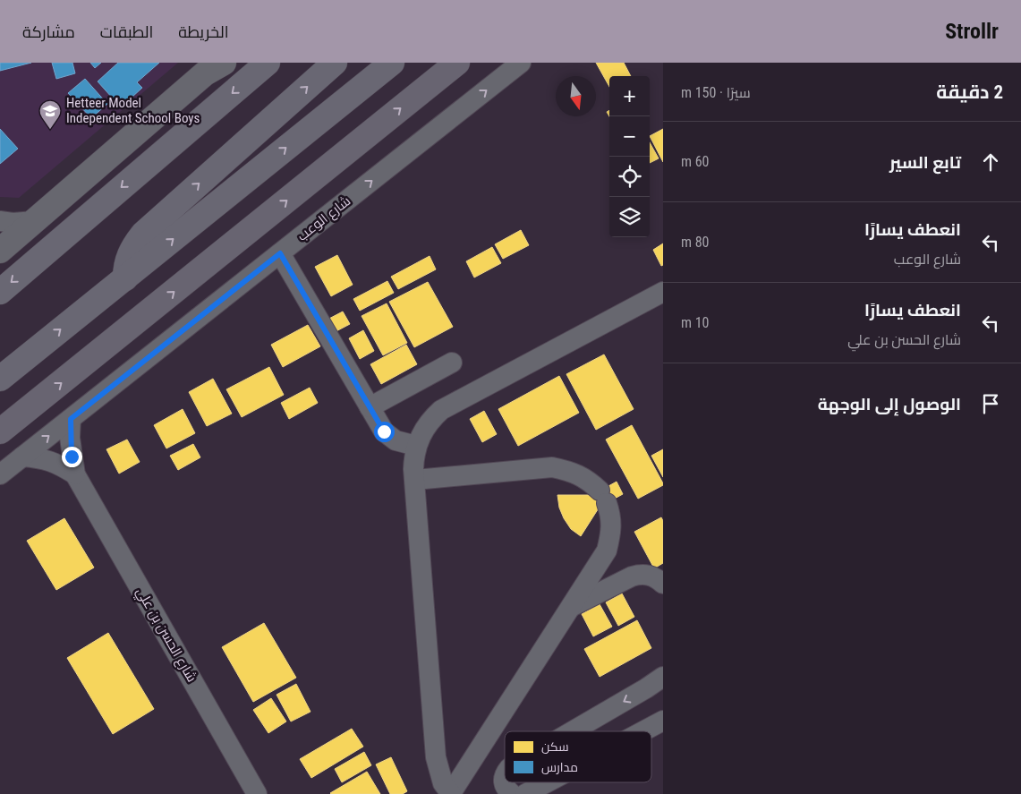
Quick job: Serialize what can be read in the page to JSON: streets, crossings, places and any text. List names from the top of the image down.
{
  "streets": {
    "street": ["شارع الوعب", "شارع الحسن بن علي"]
  },
  "crossings": [
    ["شارع الوعب", "شارع الحسن بن علي"]
  ],
  "one_way": ["شارع الوعب"],
  "places": {
    "school or university": ["Hetteer Model Independent School Boys"]
  },
  "legend": ["سكن", "مدارس"],
  "north": "bottom",
  "page": {
    "header": "Strollr",
    "nav": ["الخريطة", "الطبقات", "مشاركة"],
    "heading": ["2 دقيقة", "سيرًا · 150 m"],
    "map_buttons": ["+", "−"],
    "list": [
      ["تابع السير", "60 m"],
      ["انعطف يسارًا", "شارع الوعب", "80 m"],
      ["انعطف يسارًا", "شارع الحسن بن علي", "10 m"],
      "الوصول إلى الوجهة"
    ]
  }
}
